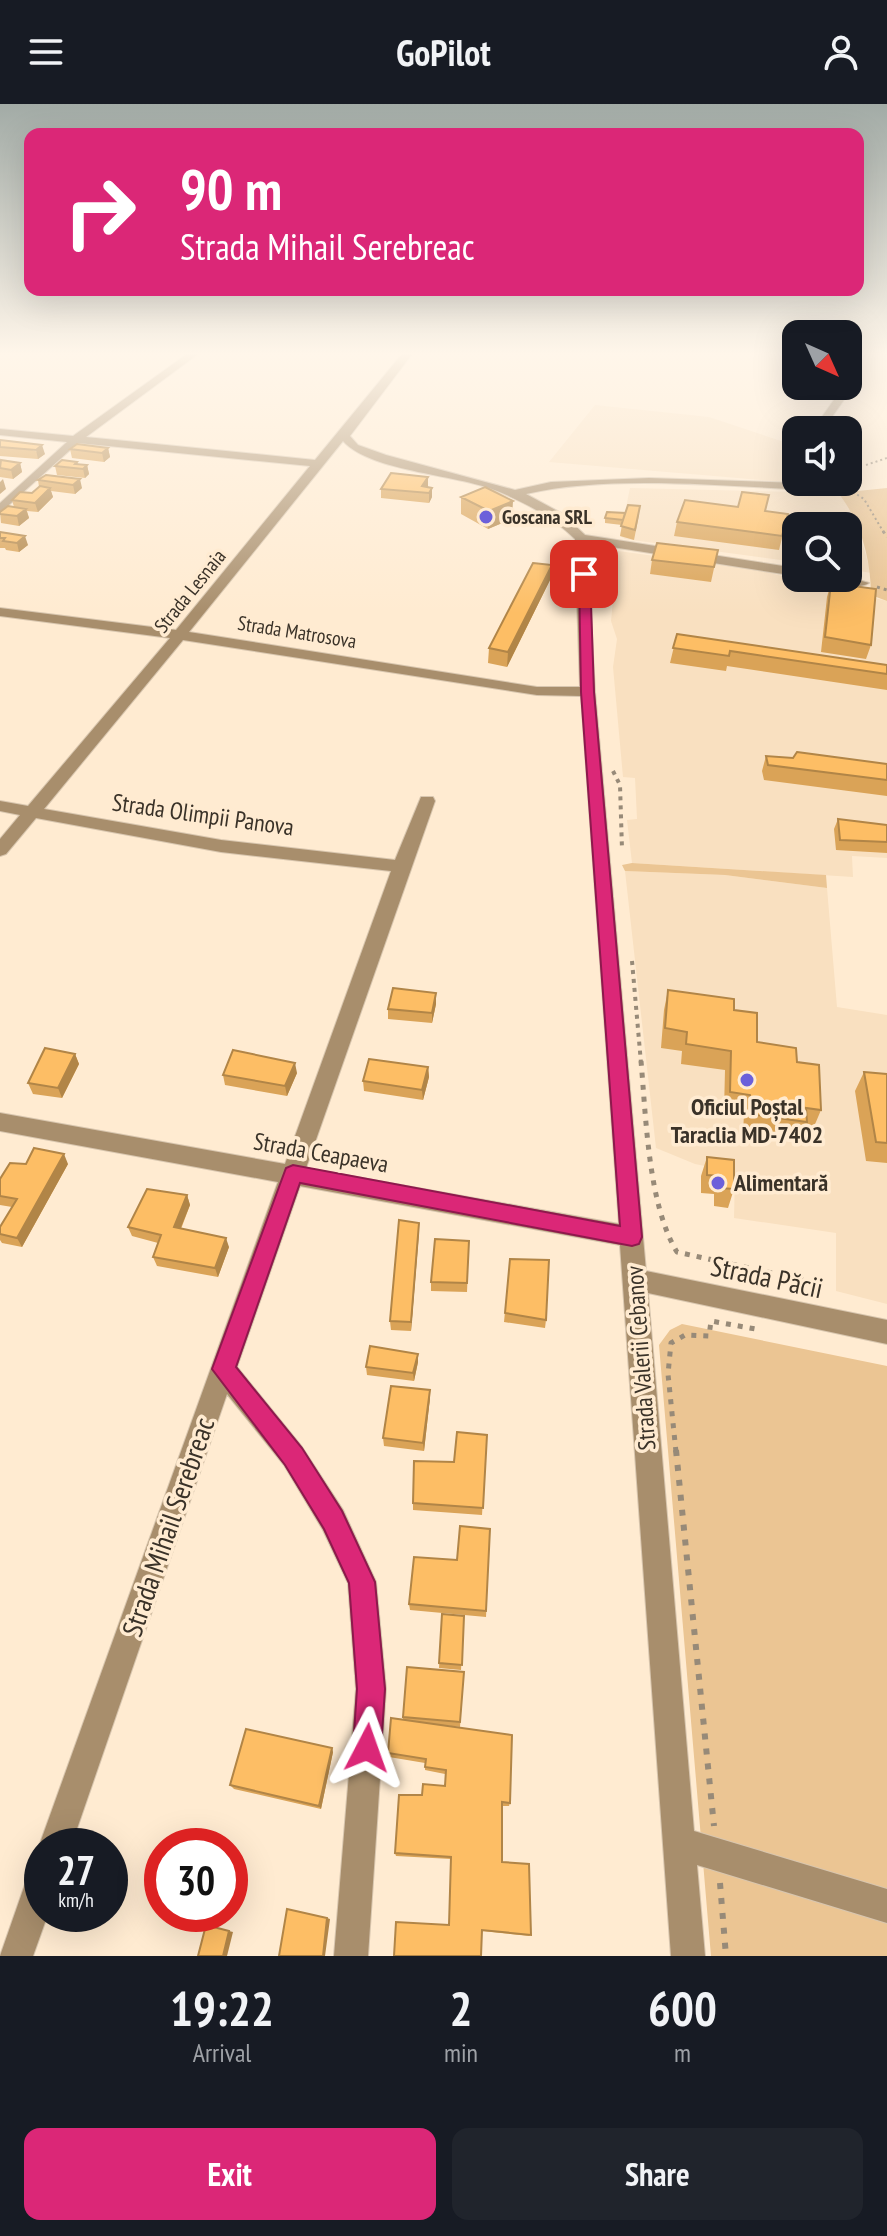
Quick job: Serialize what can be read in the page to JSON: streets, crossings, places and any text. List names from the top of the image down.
{
  "streets": {
    "street": [
      "Strada Lesnaia",
      "Strada Matrosova",
      "Strada Olimpii Panova",
      "Strada Ceapaeva",
      "Strada Păcii",
      "Strada Valerii Cebanov",
      "Strada Mihail Serebreac"
    ]
  },
  "crossings": [
    ["Strada Lesnaia", "Strada Matrosova"],
    ["Strada Lesnaia", "Strada Olimpii Panova"],
    ["Strada Matrosova", "Strada Valerii Cebanov"],
    ["Strada Olimpii Panova", "Strada Mihail Serebreac"],
    ["Strada Ceapaeva", "Strada Valerii Cebanov"],
    ["Strada Ceapaeva", "Strada Mihail Serebreac"],
    ["Strada Păcii", "Strada Valerii Cebanov"]
  ],
  "places": ["Goscana SRL", "Oficiul Poștal Taraclia MD-7402", "Alimentară"],
  "north": "bottom right",
  "page": {
    "header": "GoPilot",
    "turn": ["90 m", "Strada Mihail Serebreac"],
    "speed": "27 km/h",
    "limit": "30",
    "eta": [
      "19:22",
      "Arrival",
      "2",
      "min",
      "600",
      "m"
    ],
    "buttons": ["Exit", "Share"]
  }
}
